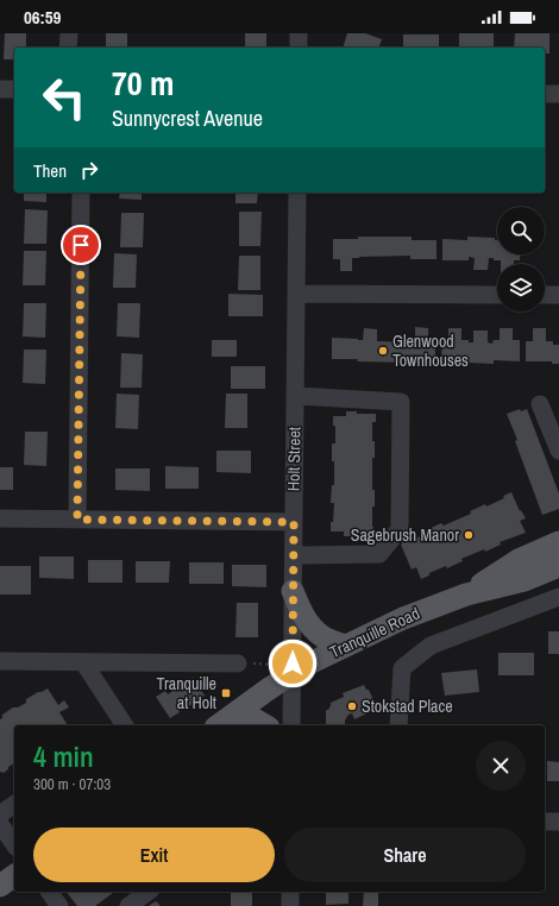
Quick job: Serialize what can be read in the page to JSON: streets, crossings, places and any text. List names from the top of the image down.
{
  "streets": {
    "main road": ["Tranquille Road"],
    "street": ["Holt Street"]
  },
  "crossings": [
    ["Holt Street", "Tranquille Road"]
  ],
  "places": {
    "other": ["Glenwood Townhouses", "Sagebrush Manor", "Stokstad Place"],
    "transit": ["Tranquille at Holt"]
  },
  "page": {
    "status": "06:59",
    "turn": ["70 m", "Sunnycrest Avenue"],
    "then": "Then",
    "heading": ["4 min", "300 m · 07:03"],
    "buttons": ["Exit", "Share"]
  }
}
